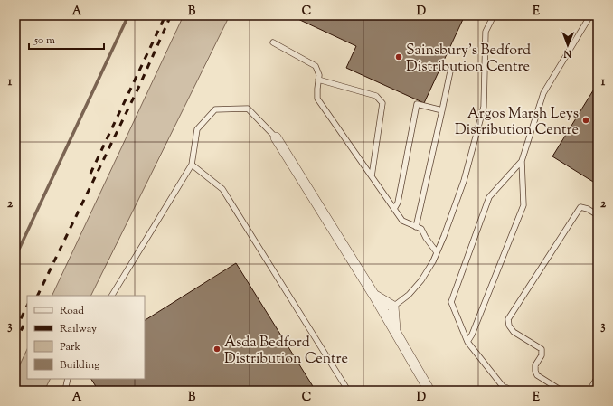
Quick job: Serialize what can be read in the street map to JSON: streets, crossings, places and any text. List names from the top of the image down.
{
  "places": ["Sainsbury's Bedford Distribution Centre", "Argos Marsh Leys Distribution Centre", "Asda Bedford Distribution Centre"],
  "legend": [
    "Road",
    "Railway",
    "Park",
    "Building"
  ],
  "scale_bar": "50 m",
  "north": "bottom",
  "grid": {
    "columns": [
      "A",
      "B",
      "C",
      "D",
      "E"
    ],
    "rows": ["1", "2", "3"]
  }
}
